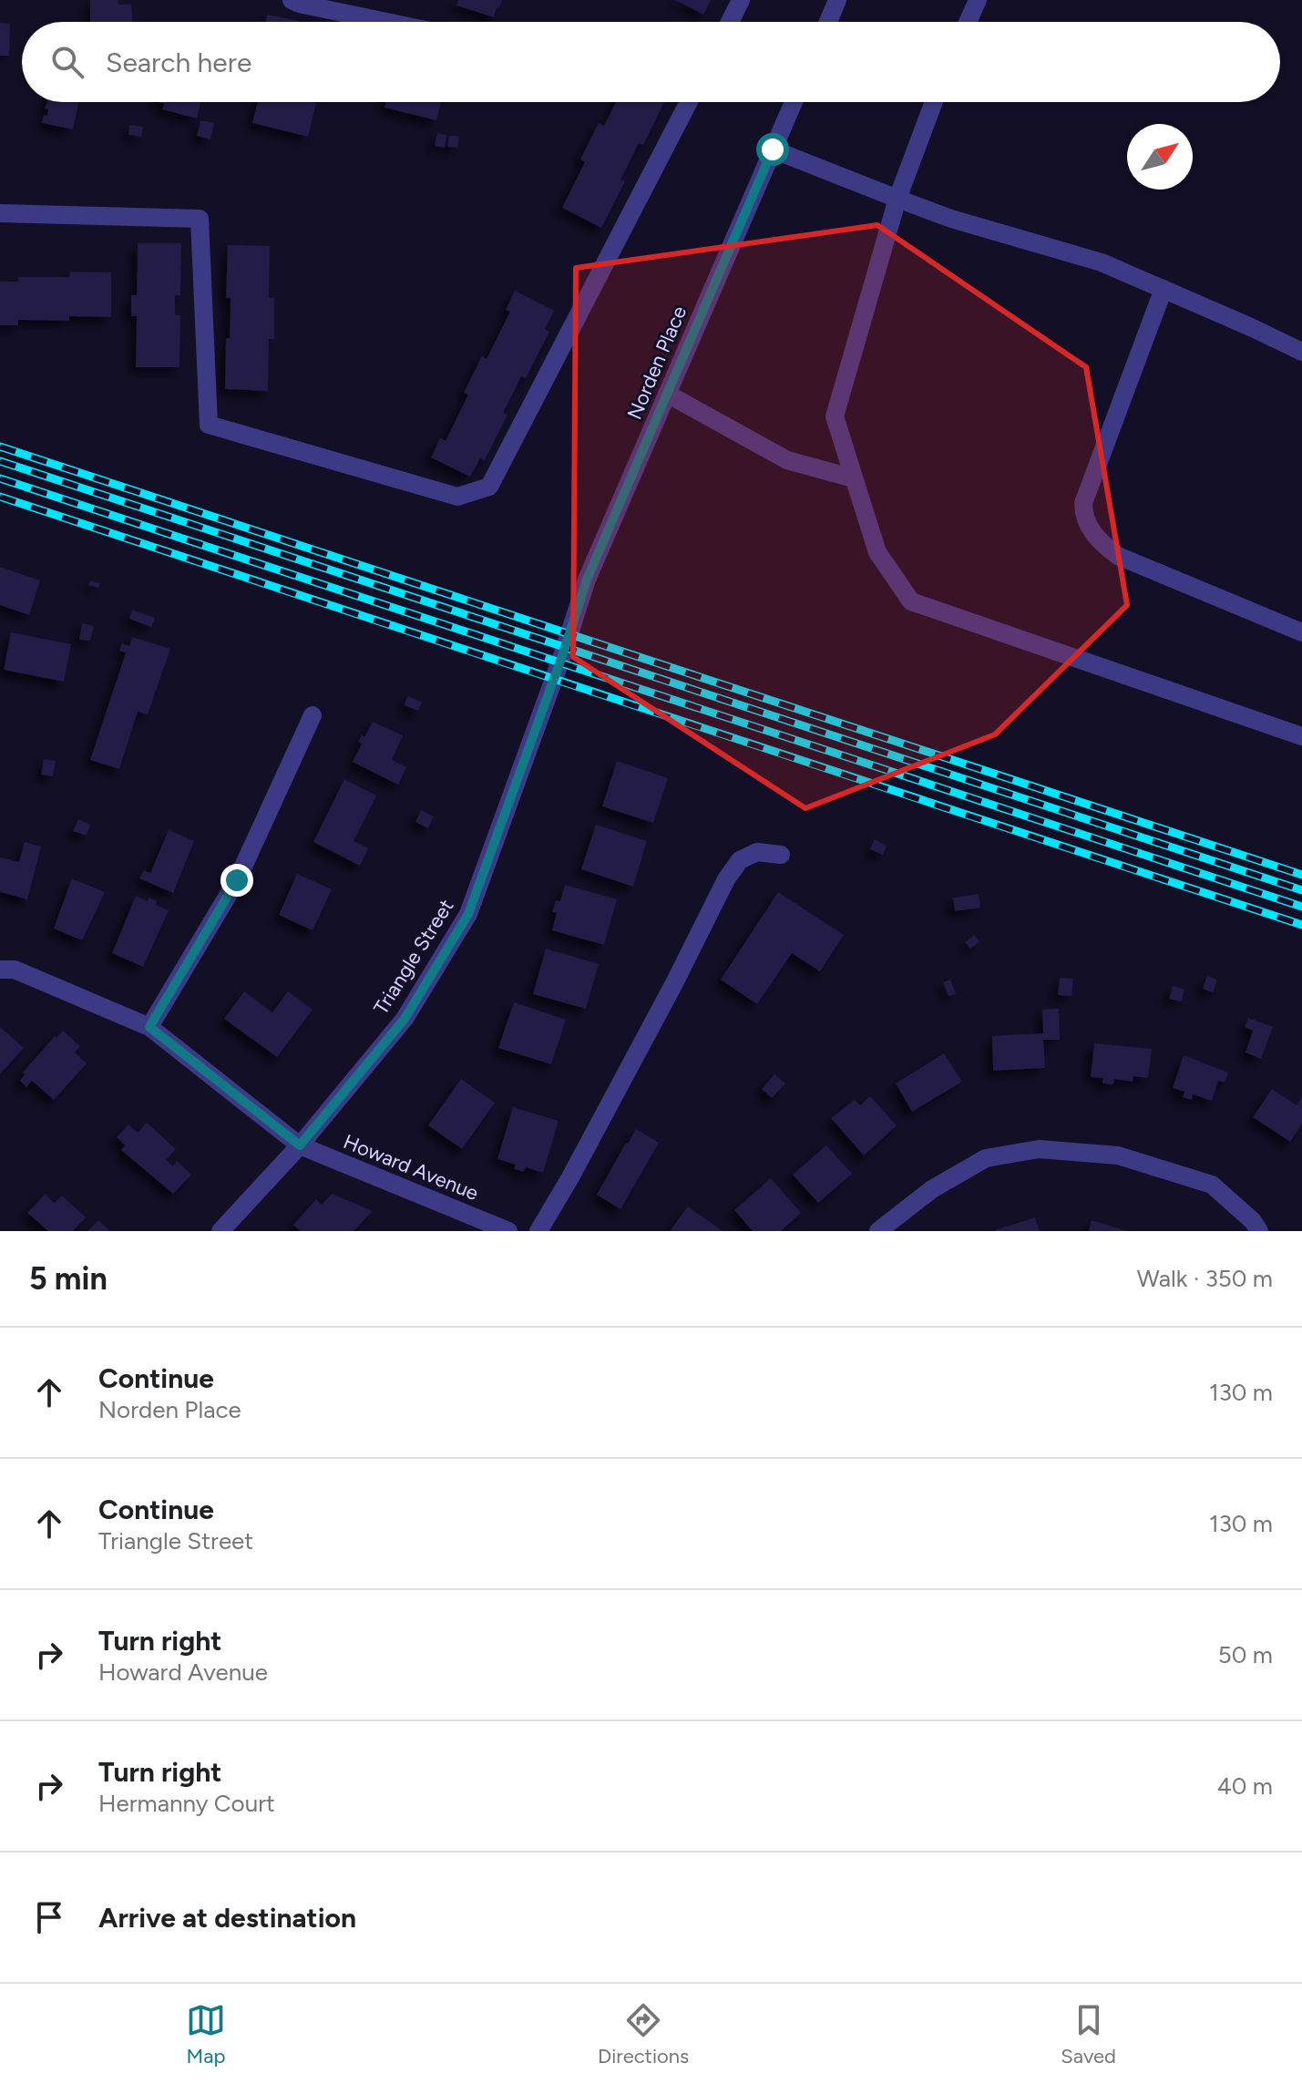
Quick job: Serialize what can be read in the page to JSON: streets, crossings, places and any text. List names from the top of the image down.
{
  "streets": {
    "street": ["Norden Place", "Triangle Street", "Howard Avenue"]
  },
  "crossings": [
    ["Norden Place", "Triangle Street"],
    ["Triangle Street", "Howard Avenue"]
  ],
  "north": "top right",
  "page": {
    "search": "Search here",
    "heading": ["5 min", "Walk · 350 m"],
    "list": [
      ["Continue", "Norden Place", "130 m"],
      ["Continue", "Triangle Street", "130 m"],
      ["Turn right", "Howard Avenue", "50 m"],
      ["Turn right", "Hermanny Court", "40 m"],
      "Arrive at destination"
    ],
    "nav": ["Map", "Directions", "Saved"]
  }
}
